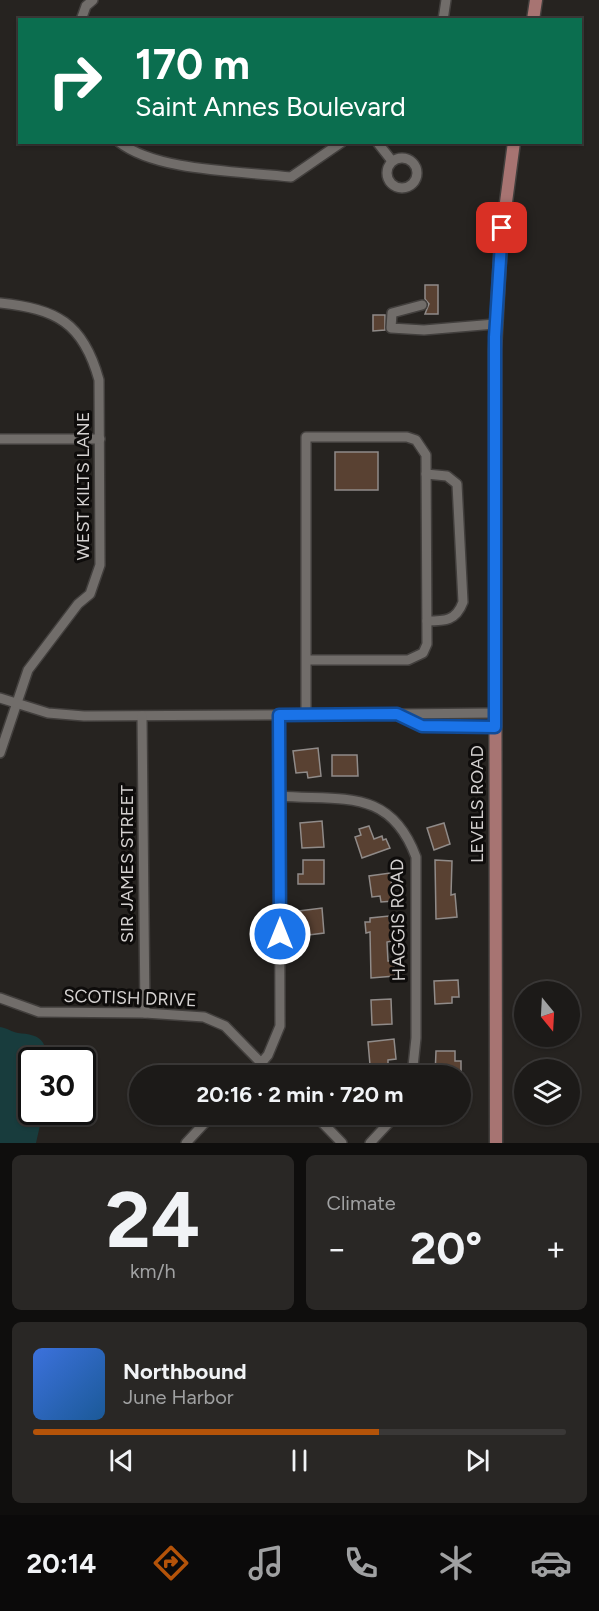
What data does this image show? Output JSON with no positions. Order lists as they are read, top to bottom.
{
  "streets": {
    "main road": ["LEVELS ROAD"],
    "street": [
      "WEST KILTS LANE",
      "SIR JAMES STREET",
      "HAGGIS ROAD",
      "SCOTISH DRIVE"
    ]
  },
  "crossings": [
    ["SIR JAMES STREET", "SCOTISH DRIVE"]
  ],
  "north": "bottom",
  "page": {
    "turn": ["170 m", "Saint Annes Boulevard"],
    "limit": "30",
    "trip": "20:16 · 2 min · 720 m",
    "tile": [
      ["24", "km/h"],
      "Climate"
    ],
    "heat": ["−", "20°", "+"],
    "song": ["Northbound", "June Harbor"],
    "tabs": "20:14"
  }
}
